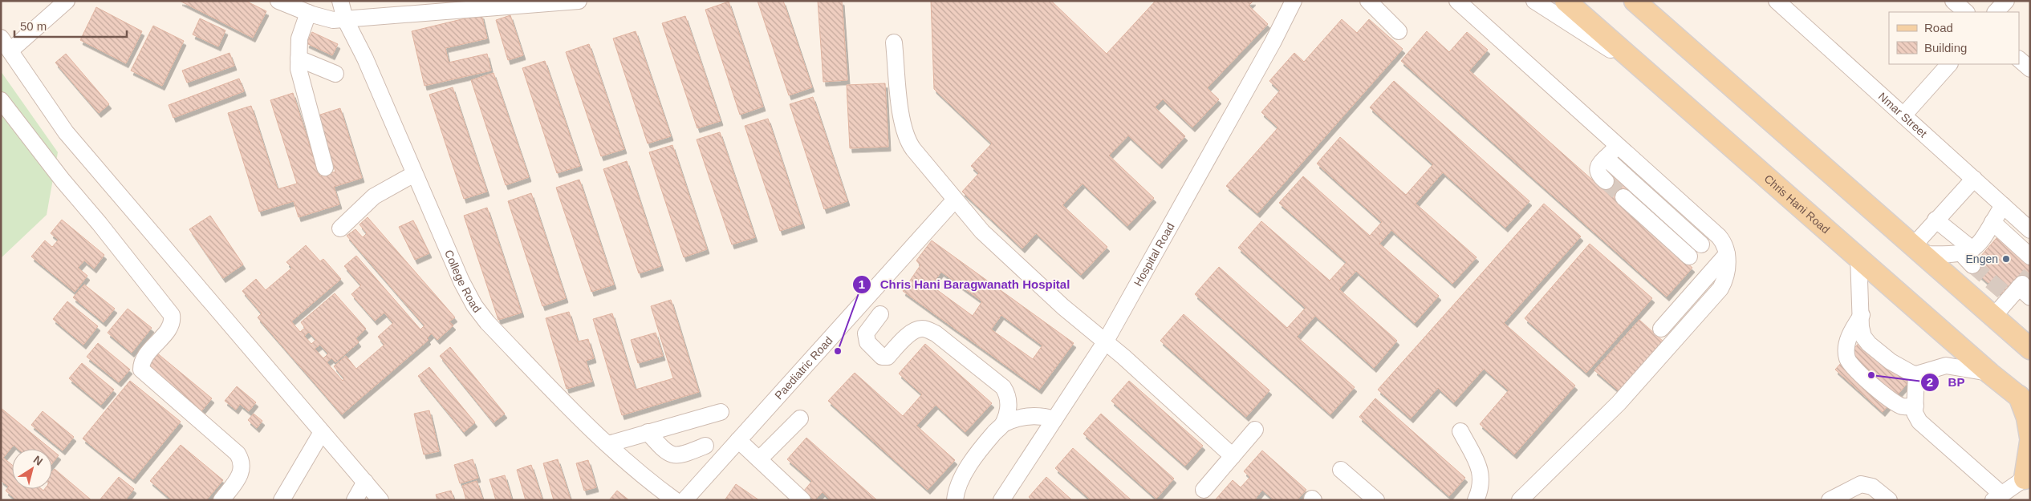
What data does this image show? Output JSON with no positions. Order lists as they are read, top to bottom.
{
  "streets": {
    "main road": ["Chris Hani Road"],
    "street": [
      "Nmar Street",
      "Hospital Road",
      "College Road",
      "Paediatric Road"
    ]
  },
  "places": ["Engen", "Chris Hani Baragwanath Hospital", "BP"],
  "legend": ["Road", "Building"],
  "scale_bar": "50 m",
  "north": "top right"
}
